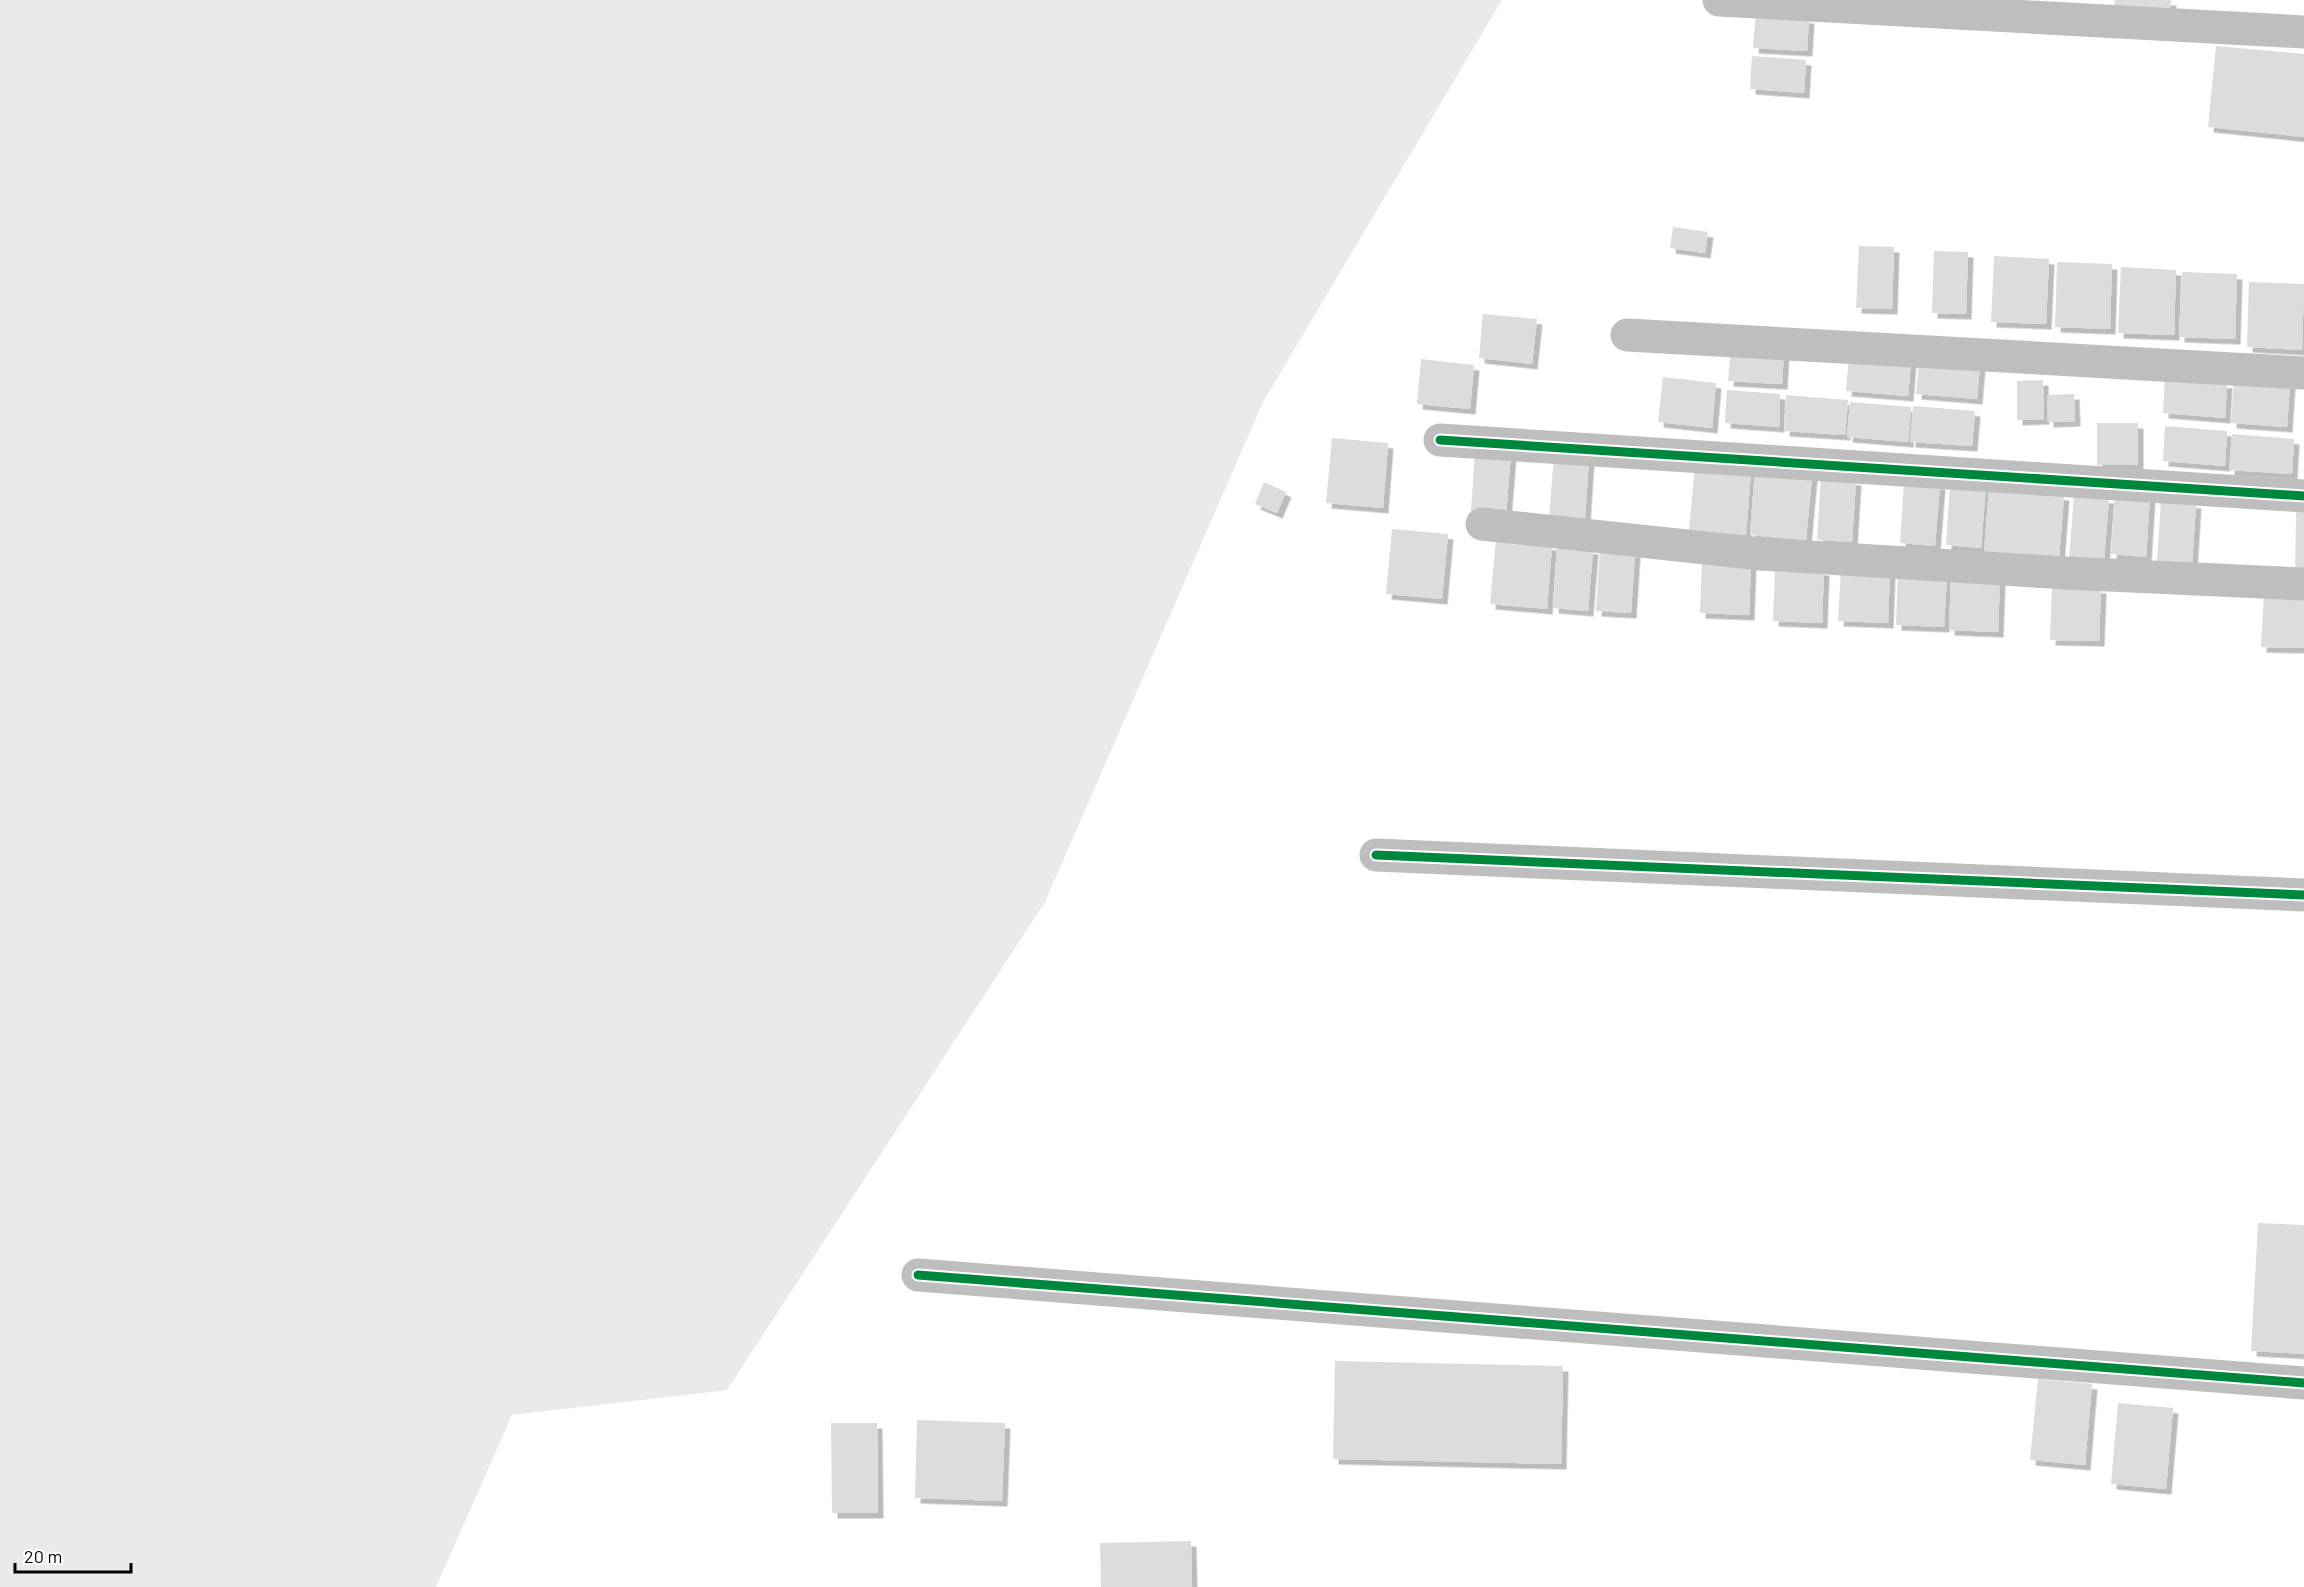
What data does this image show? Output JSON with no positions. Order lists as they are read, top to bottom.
{
  "scale_bar": "20 m"
}
